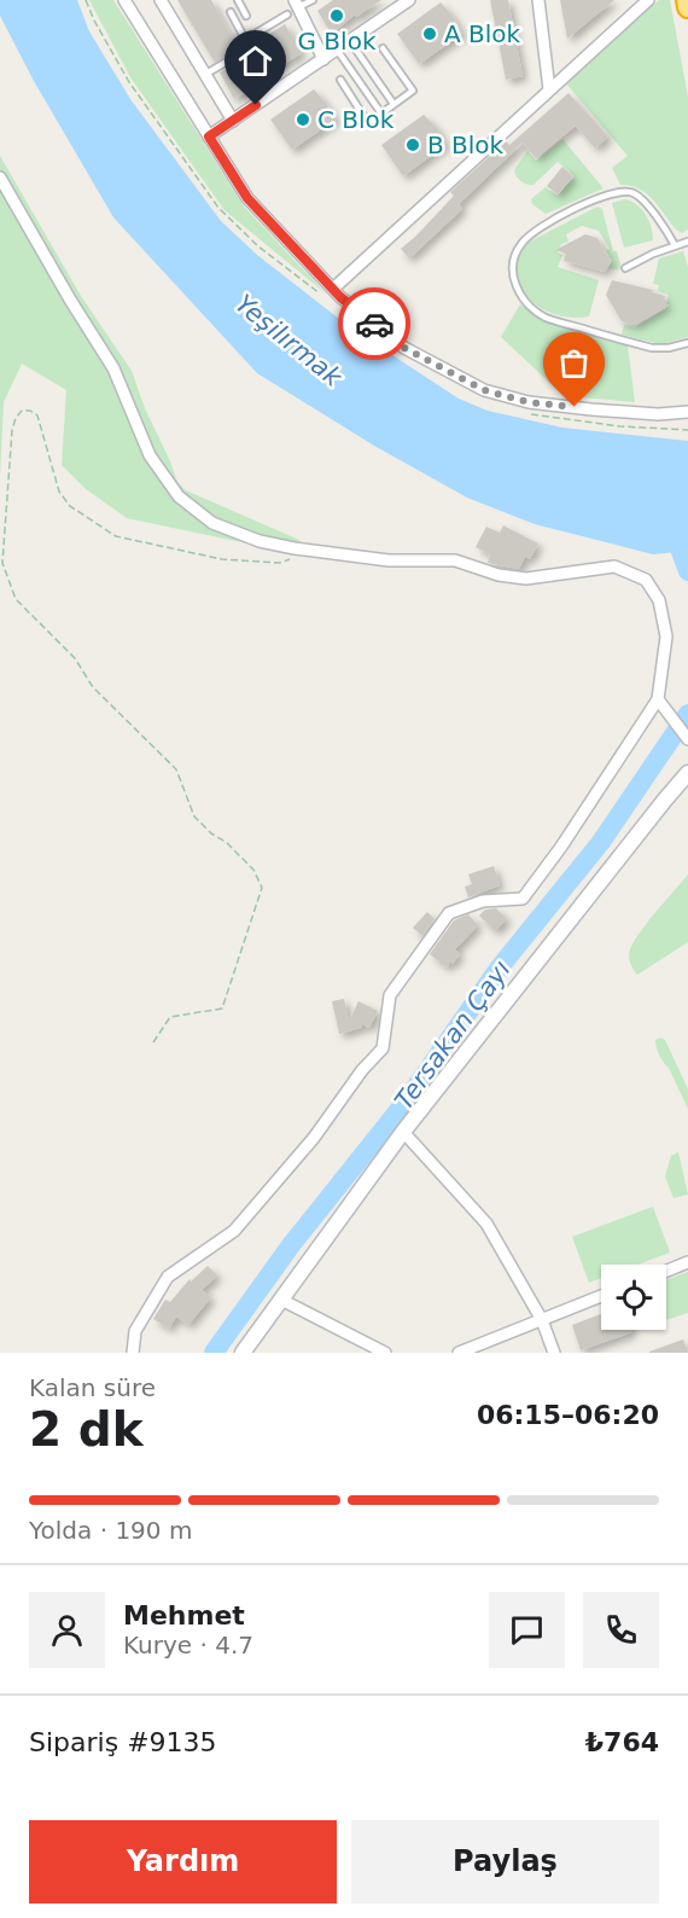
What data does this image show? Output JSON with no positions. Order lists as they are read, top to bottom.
{
  "water": ["Yeşilırmak", "Tersakan Çayı"],
  "places": [
    "G Blok",
    "A Blok",
    "C Blok",
    "B Blok"
  ],
  "page": {
    "heading": ["2 dk", "Kalan süre", "06:15–06:20"],
    "panel": [
      "Mehmet",
      "Kurye · 4.7",
      "Sipariş #9135",
      "₺764"
    ],
    "bar": "Yolda · 190 m",
    "buttons": ["Yardım", "Paylaş"]
  }
}
